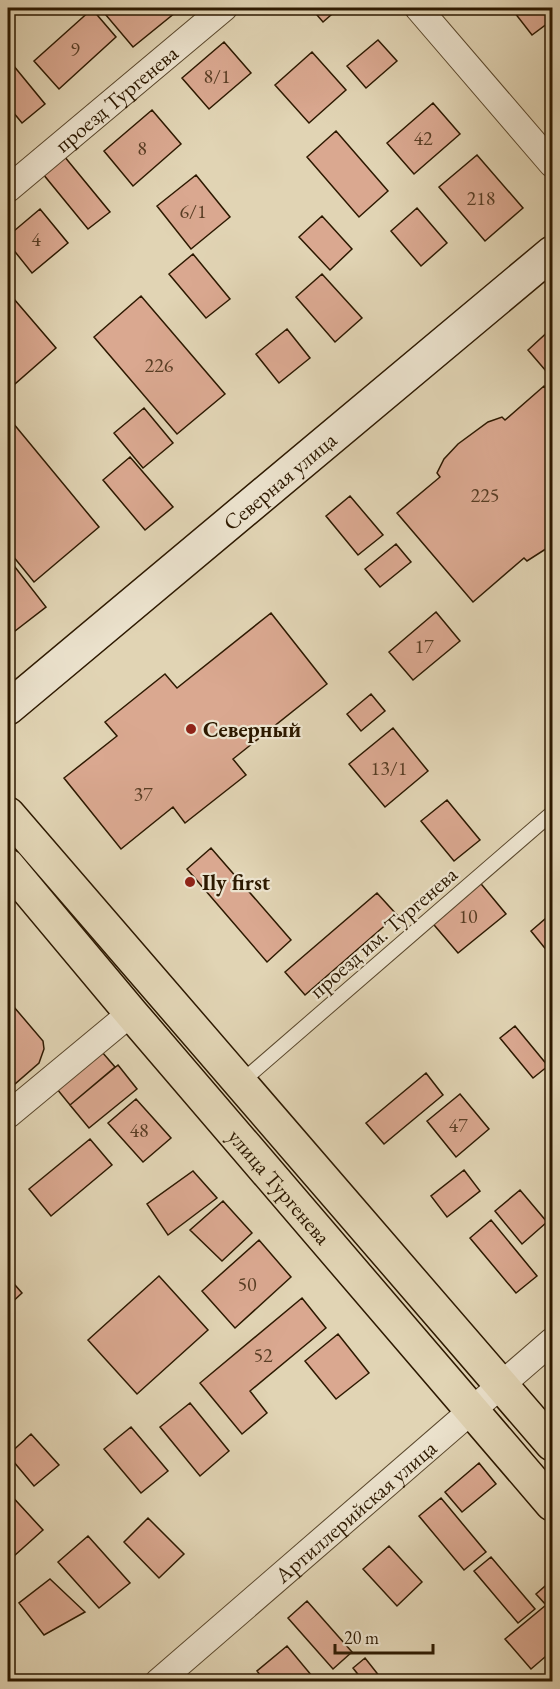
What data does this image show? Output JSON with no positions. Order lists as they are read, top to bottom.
{
  "streets": {
    "highway": ["улица Тургенева"],
    "main road": ["Северная улица"],
    "street": ["проезд Тургенева", "Артиллерийская улица"],
    "lane": ["проезд им. Тургенева"]
  },
  "crossings": [
    ["проезд им. Тургенева", "улица Тургенева"],
    ["улица Тургенева", "Артиллерийская улица"]
  ],
  "places": ["Северный", "Ily first"],
  "house_numbers": [
    "9",
    "8/1",
    "42",
    "8",
    "218",
    "6/1",
    "4",
    "226",
    "225",
    "17",
    "13/1",
    "37",
    "10",
    "47",
    "48",
    "50",
    "52"
  ],
  "scale_bar": "20 m"
}
